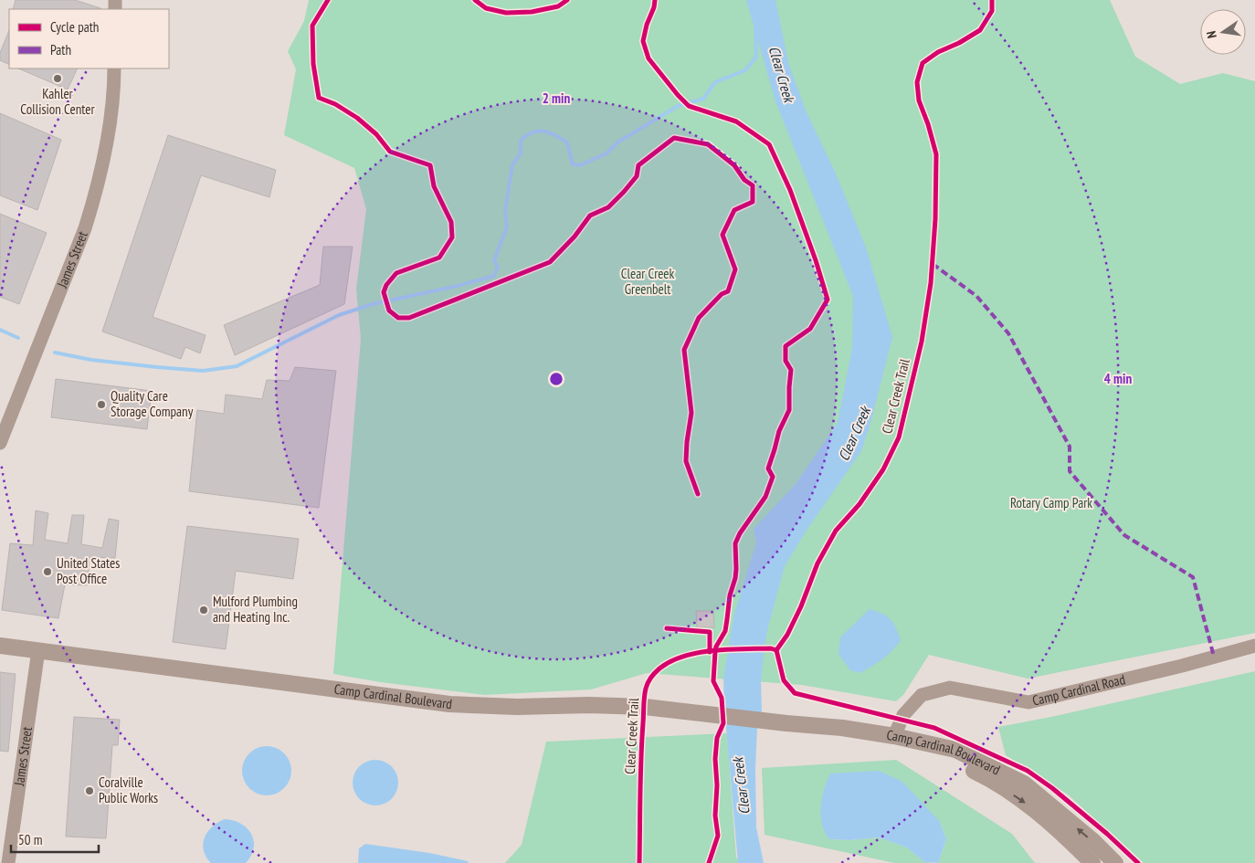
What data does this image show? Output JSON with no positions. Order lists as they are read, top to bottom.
{
  "streets": {
    "street": ["James Street", "Camp Cardinal Road", "Camp Cardinal Boulevard"],
    "cycle path": ["Clear Creek Trail"]
  },
  "crossings": [
    ["James Street", "Camp Cardinal Boulevard"],
    ["Camp Cardinal Road", "Camp Cardinal Boulevard"]
  ],
  "water": ["Clear Creek"],
  "parks": ["Clear Creek Greenbelt", "Rotary Camp Park"],
  "places": [
    "Kahler Collision Center",
    "Quality Care Storage Company",
    "United States Post Office",
    "Mulford Plumbing and Heating Inc.",
    "Coralville Public Works"
  ],
  "legend": ["Cycle path", "Path"],
  "scale_bar": "50 m",
  "north": "left",
  "rings": ["2 min", "4 min"]
}
